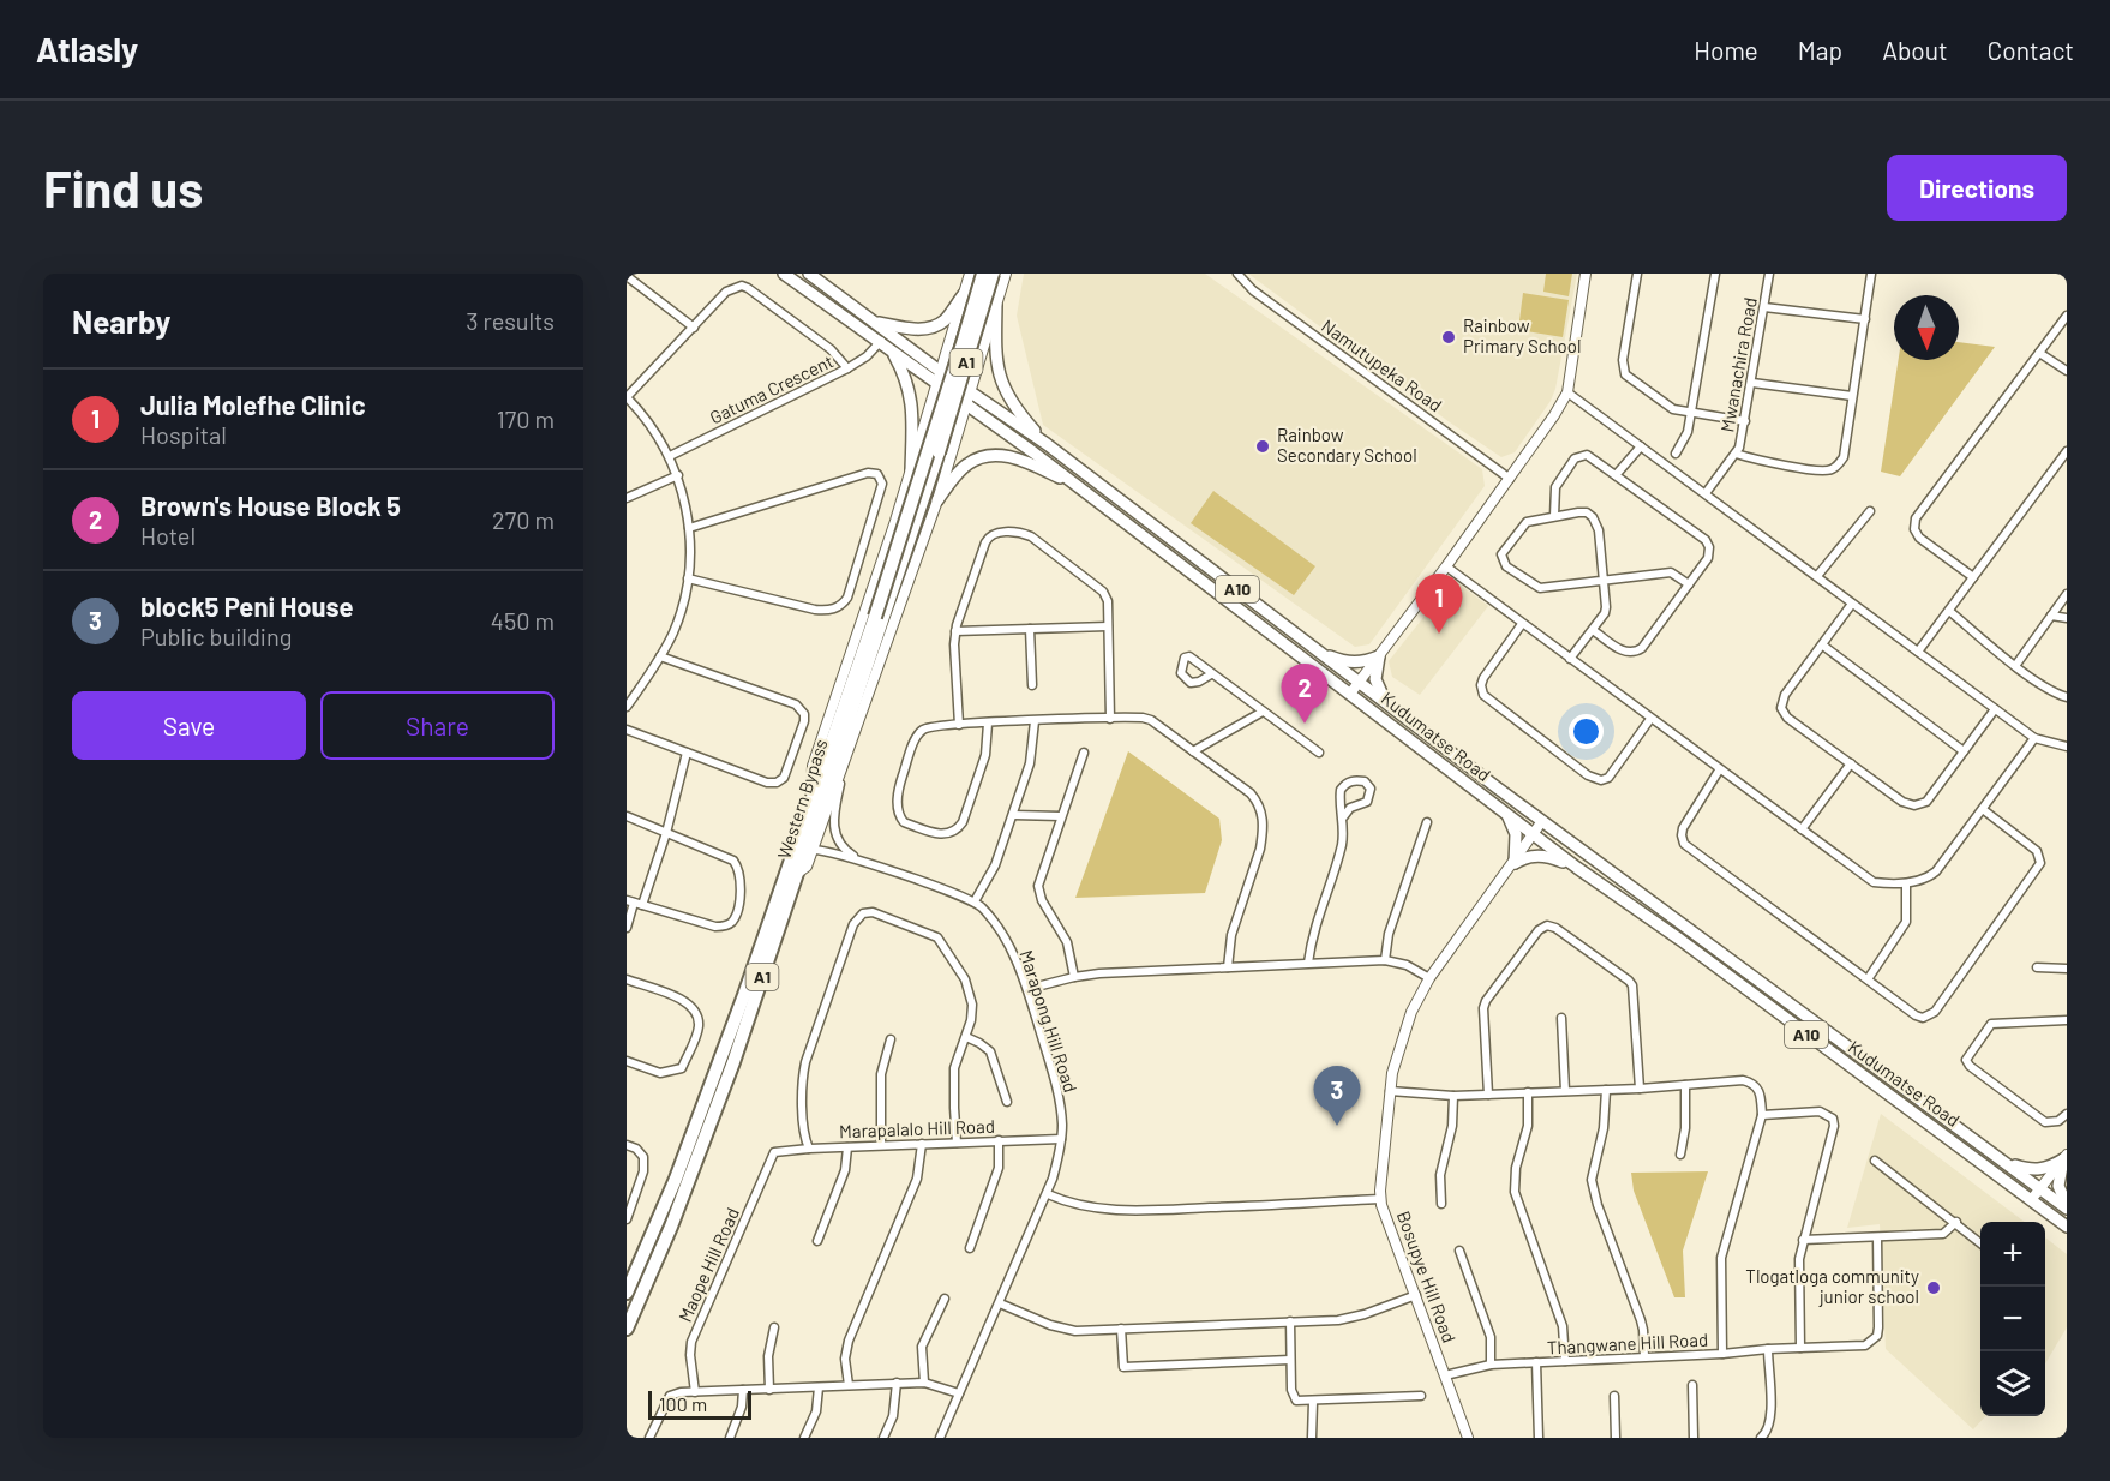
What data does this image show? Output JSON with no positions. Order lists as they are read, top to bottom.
{
  "streets": {
    "highway": ["A1", "Western Bypass"],
    "main road": ["A10", "Kudumatse Road"],
    "street": [
      "Mwanachira Road",
      "Namutupeka Road",
      "Gatuma Crescent",
      "Marapong Hill Road",
      "Marapalalo Hill Road",
      "Maope Hill Road",
      "Bosupye Hill Road",
      "Thangwane Hill Road"
    ]
  },
  "crossings": [
    ["Gatuma Crescent", "Kudumatse Road"],
    ["Kudumatse Road", "Bosupye Hill Road"],
    ["Marapong Hill Road", "Marapalalo Hill Road"],
    ["Marapalalo Hill Road", "Maope Hill Road"],
    ["Bosupye Hill Road", "Thangwane Hill Road"]
  ],
  "places": ["Rainbow Primary School", "Rainbow Secondary School", "Tlogatloga community junior school"],
  "scale_bar": "100 m",
  "north": "bottom",
  "page": {
    "header": "Atlasly",
    "nav": [
      "Home",
      "Map",
      "About",
      "Contact"
    ],
    "buttons": [
      "Directions",
      ["Save", "Share"]
    ],
    "title": "Find us",
    "heading": ["Nearby", "3 results"],
    "list": [
      {
        "mark": "1",
        "name": "Julia Molefhe Clinic",
        "note": "Hospital",
        "value": "170 m"
      },
      {
        "mark": "2",
        "name": "Brown's House Block 5",
        "note": "Hotel",
        "value": "270 m"
      },
      {
        "mark": "3",
        "name": "block5 Peni House",
        "note": "Public building",
        "value": "450 m"
      }
    ],
    "pins": ["1", "2", "3"],
    "map_buttons": ["+", "−"],
    "scale": "100 m"
  }
}
